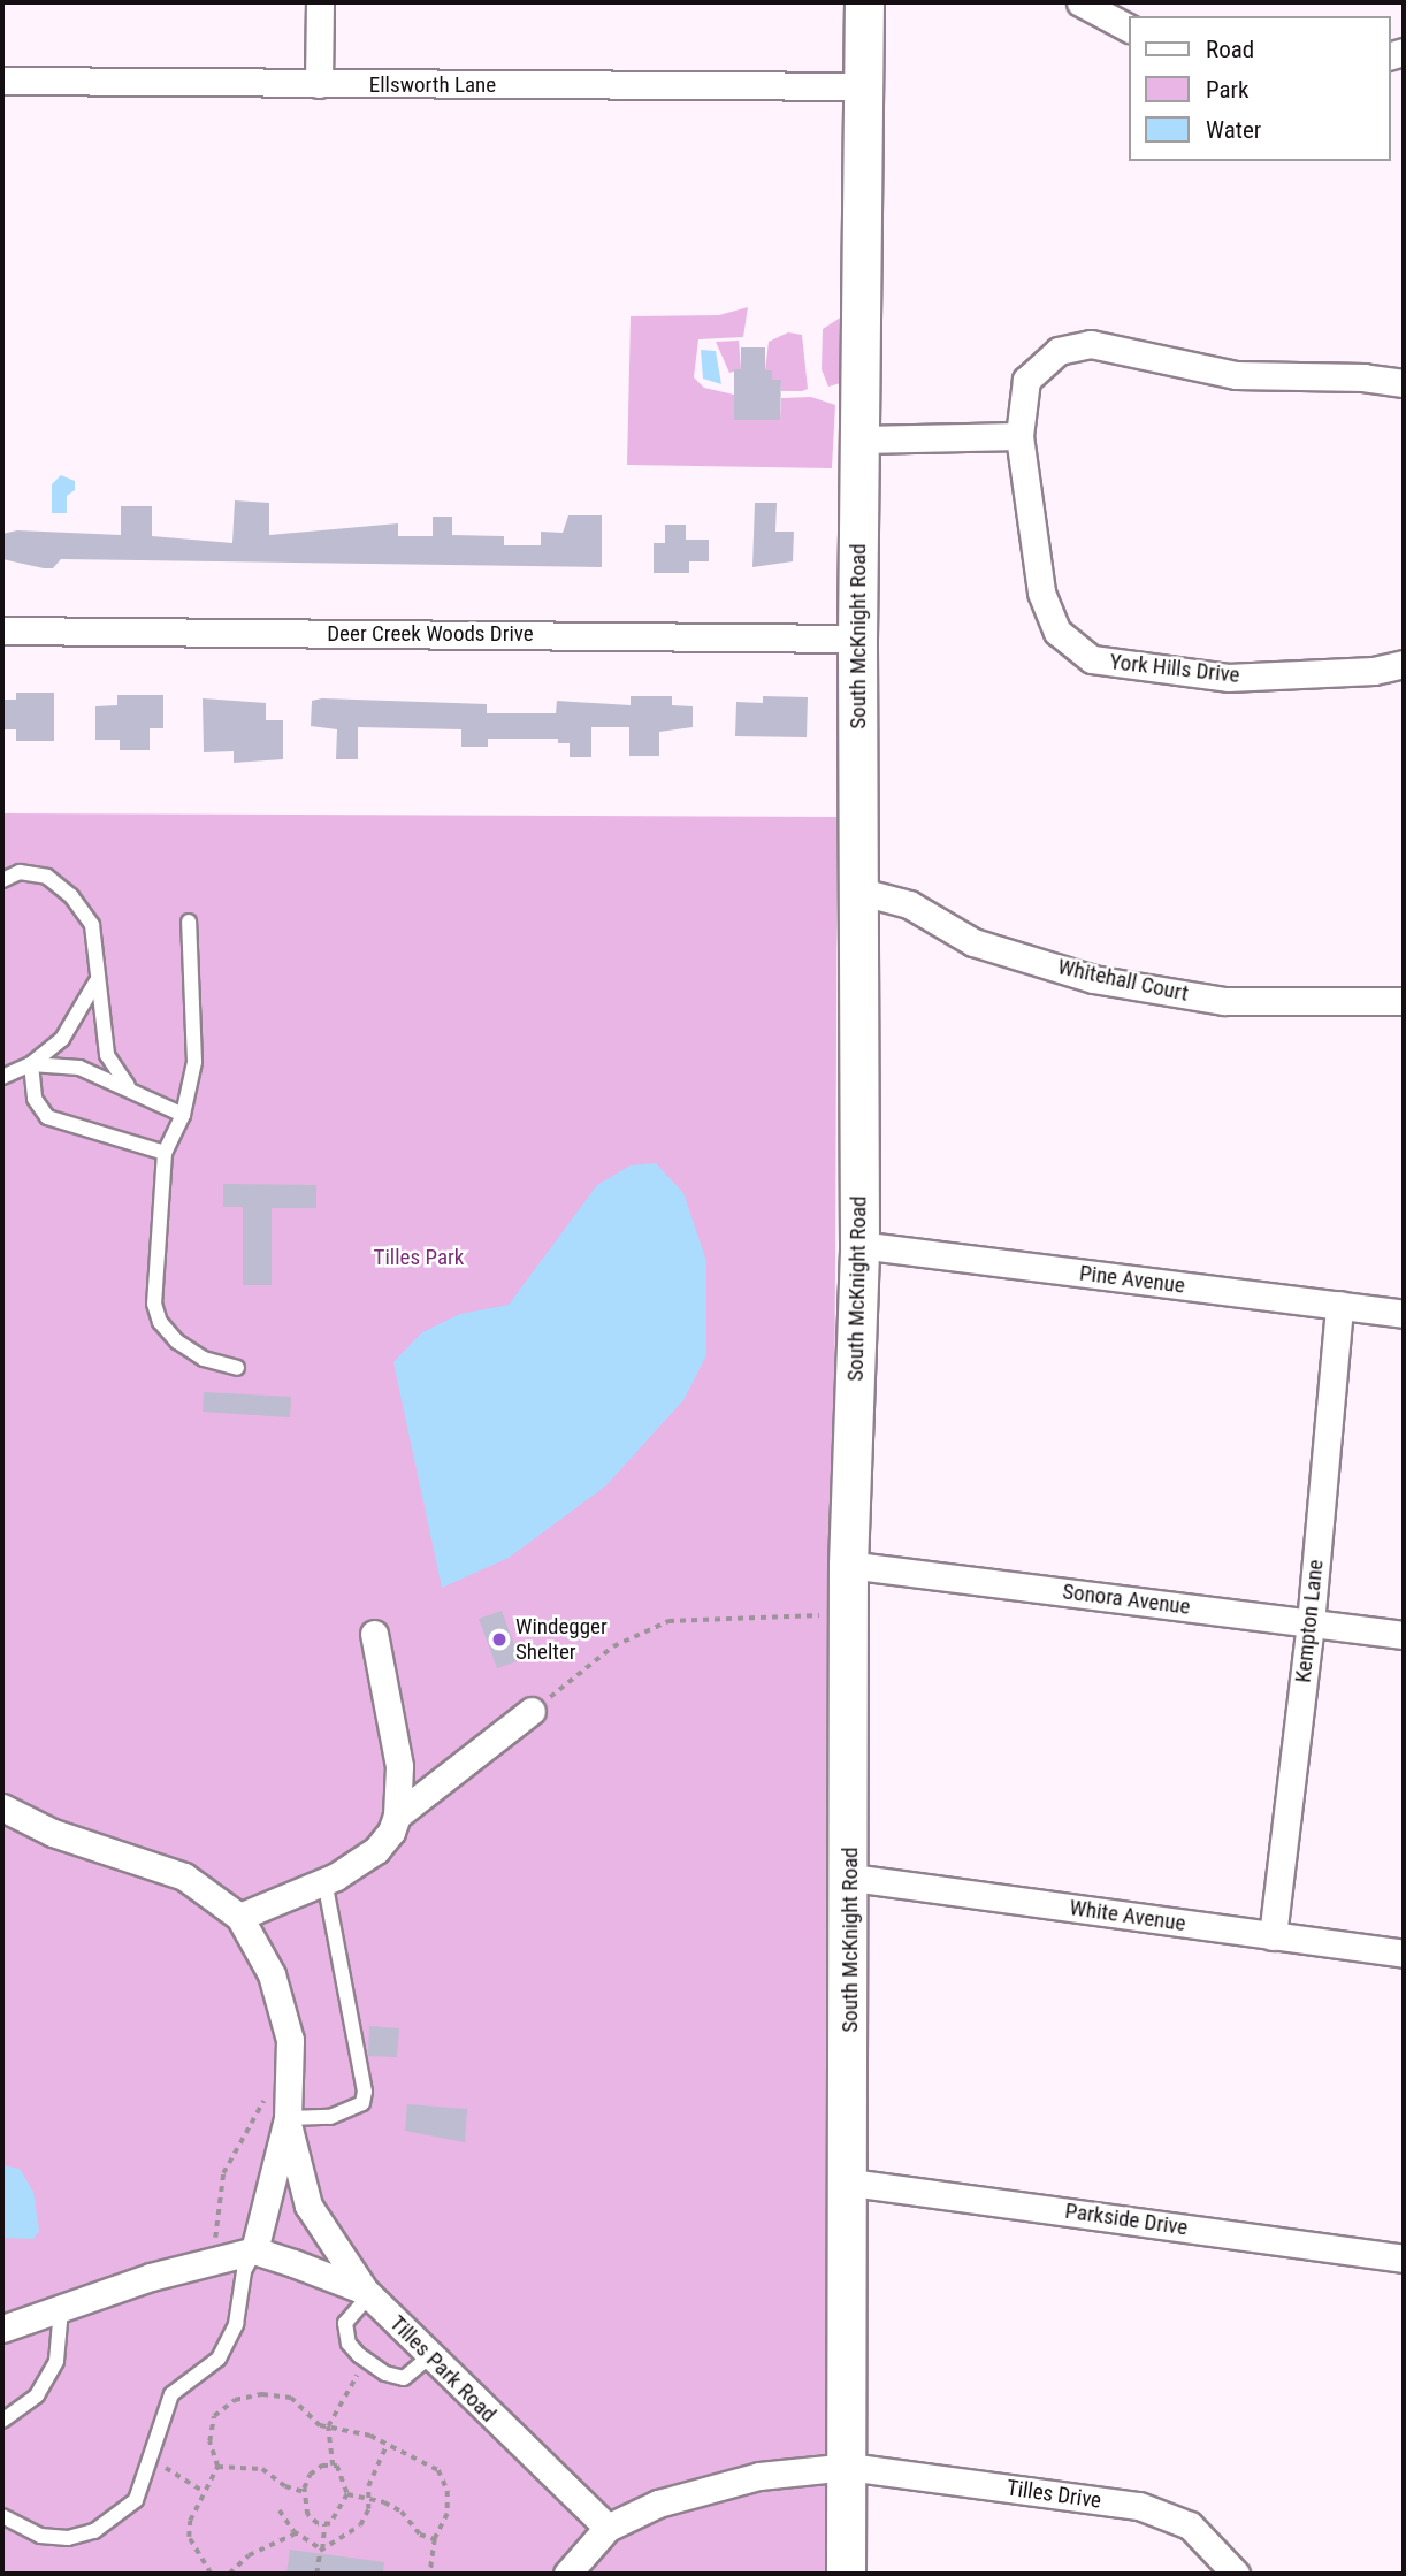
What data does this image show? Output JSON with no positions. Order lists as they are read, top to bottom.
{
  "streets": {
    "main road": ["South McKnight Road"],
    "street": [
      "Ellsworth Lane",
      "Deer Creek Woods Drive",
      "York Hills Drive",
      "Whitehall Court",
      "Pine Avenue",
      "Sonora Avenue",
      "Kempton Lane",
      "White Avenue",
      "Parkside Drive",
      "Tilles Park Road",
      "Tilles Drive"
    ]
  },
  "crossings": [
    ["Ellsworth Lane", "South McKnight Road"],
    ["Deer Creek Woods Drive", "South McKnight Road"],
    ["South McKnight Road", "Whitehall Court"],
    ["South McKnight Road", "Pine Avenue"],
    ["South McKnight Road", "Sonora Avenue"],
    ["South McKnight Road", "White Avenue"],
    ["South McKnight Road", "Parkside Drive"],
    ["South McKnight Road", "Tilles Drive"],
    ["Pine Avenue", "Kempton Lane"],
    ["Sonora Avenue", "Kempton Lane"],
    ["Kempton Lane", "White Avenue"]
  ],
  "parks": ["Tilles Park"],
  "places": ["Windegger Shelter"],
  "legend": ["Road", "Park", "Water"]
}
